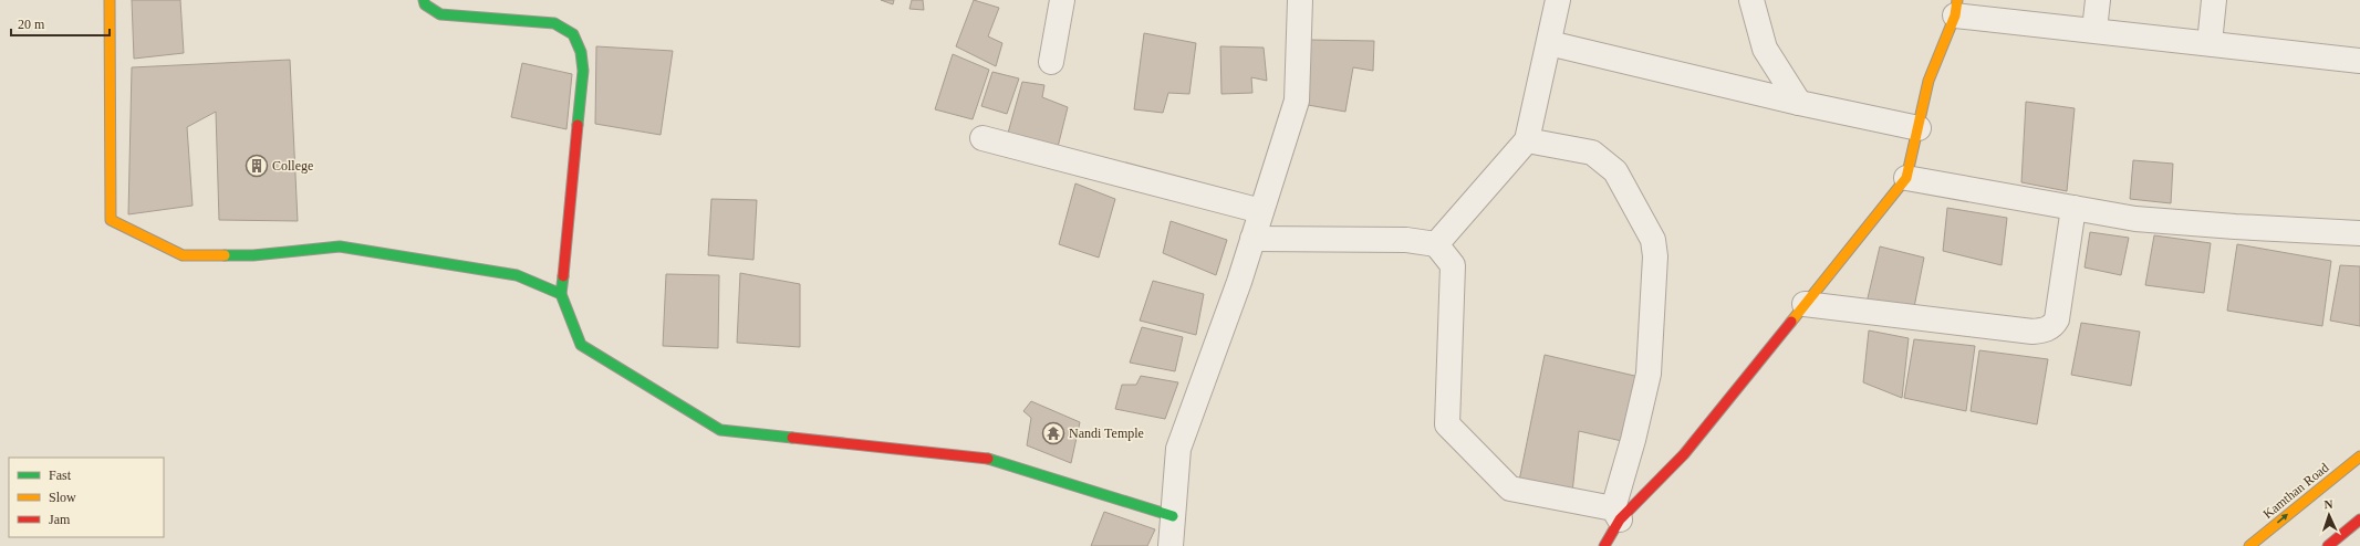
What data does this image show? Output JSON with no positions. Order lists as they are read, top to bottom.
{
  "streets": {
    "street": ["Kamthan Road"]
  },
  "one_way": ["Kamthan Road"],
  "places": {
    "building": ["College"],
    "temple": ["Nandi Temple"]
  },
  "legend": ["Fast", "Slow", "Jam"],
  "scale_bar": "20 m",
  "north": "top"
}
